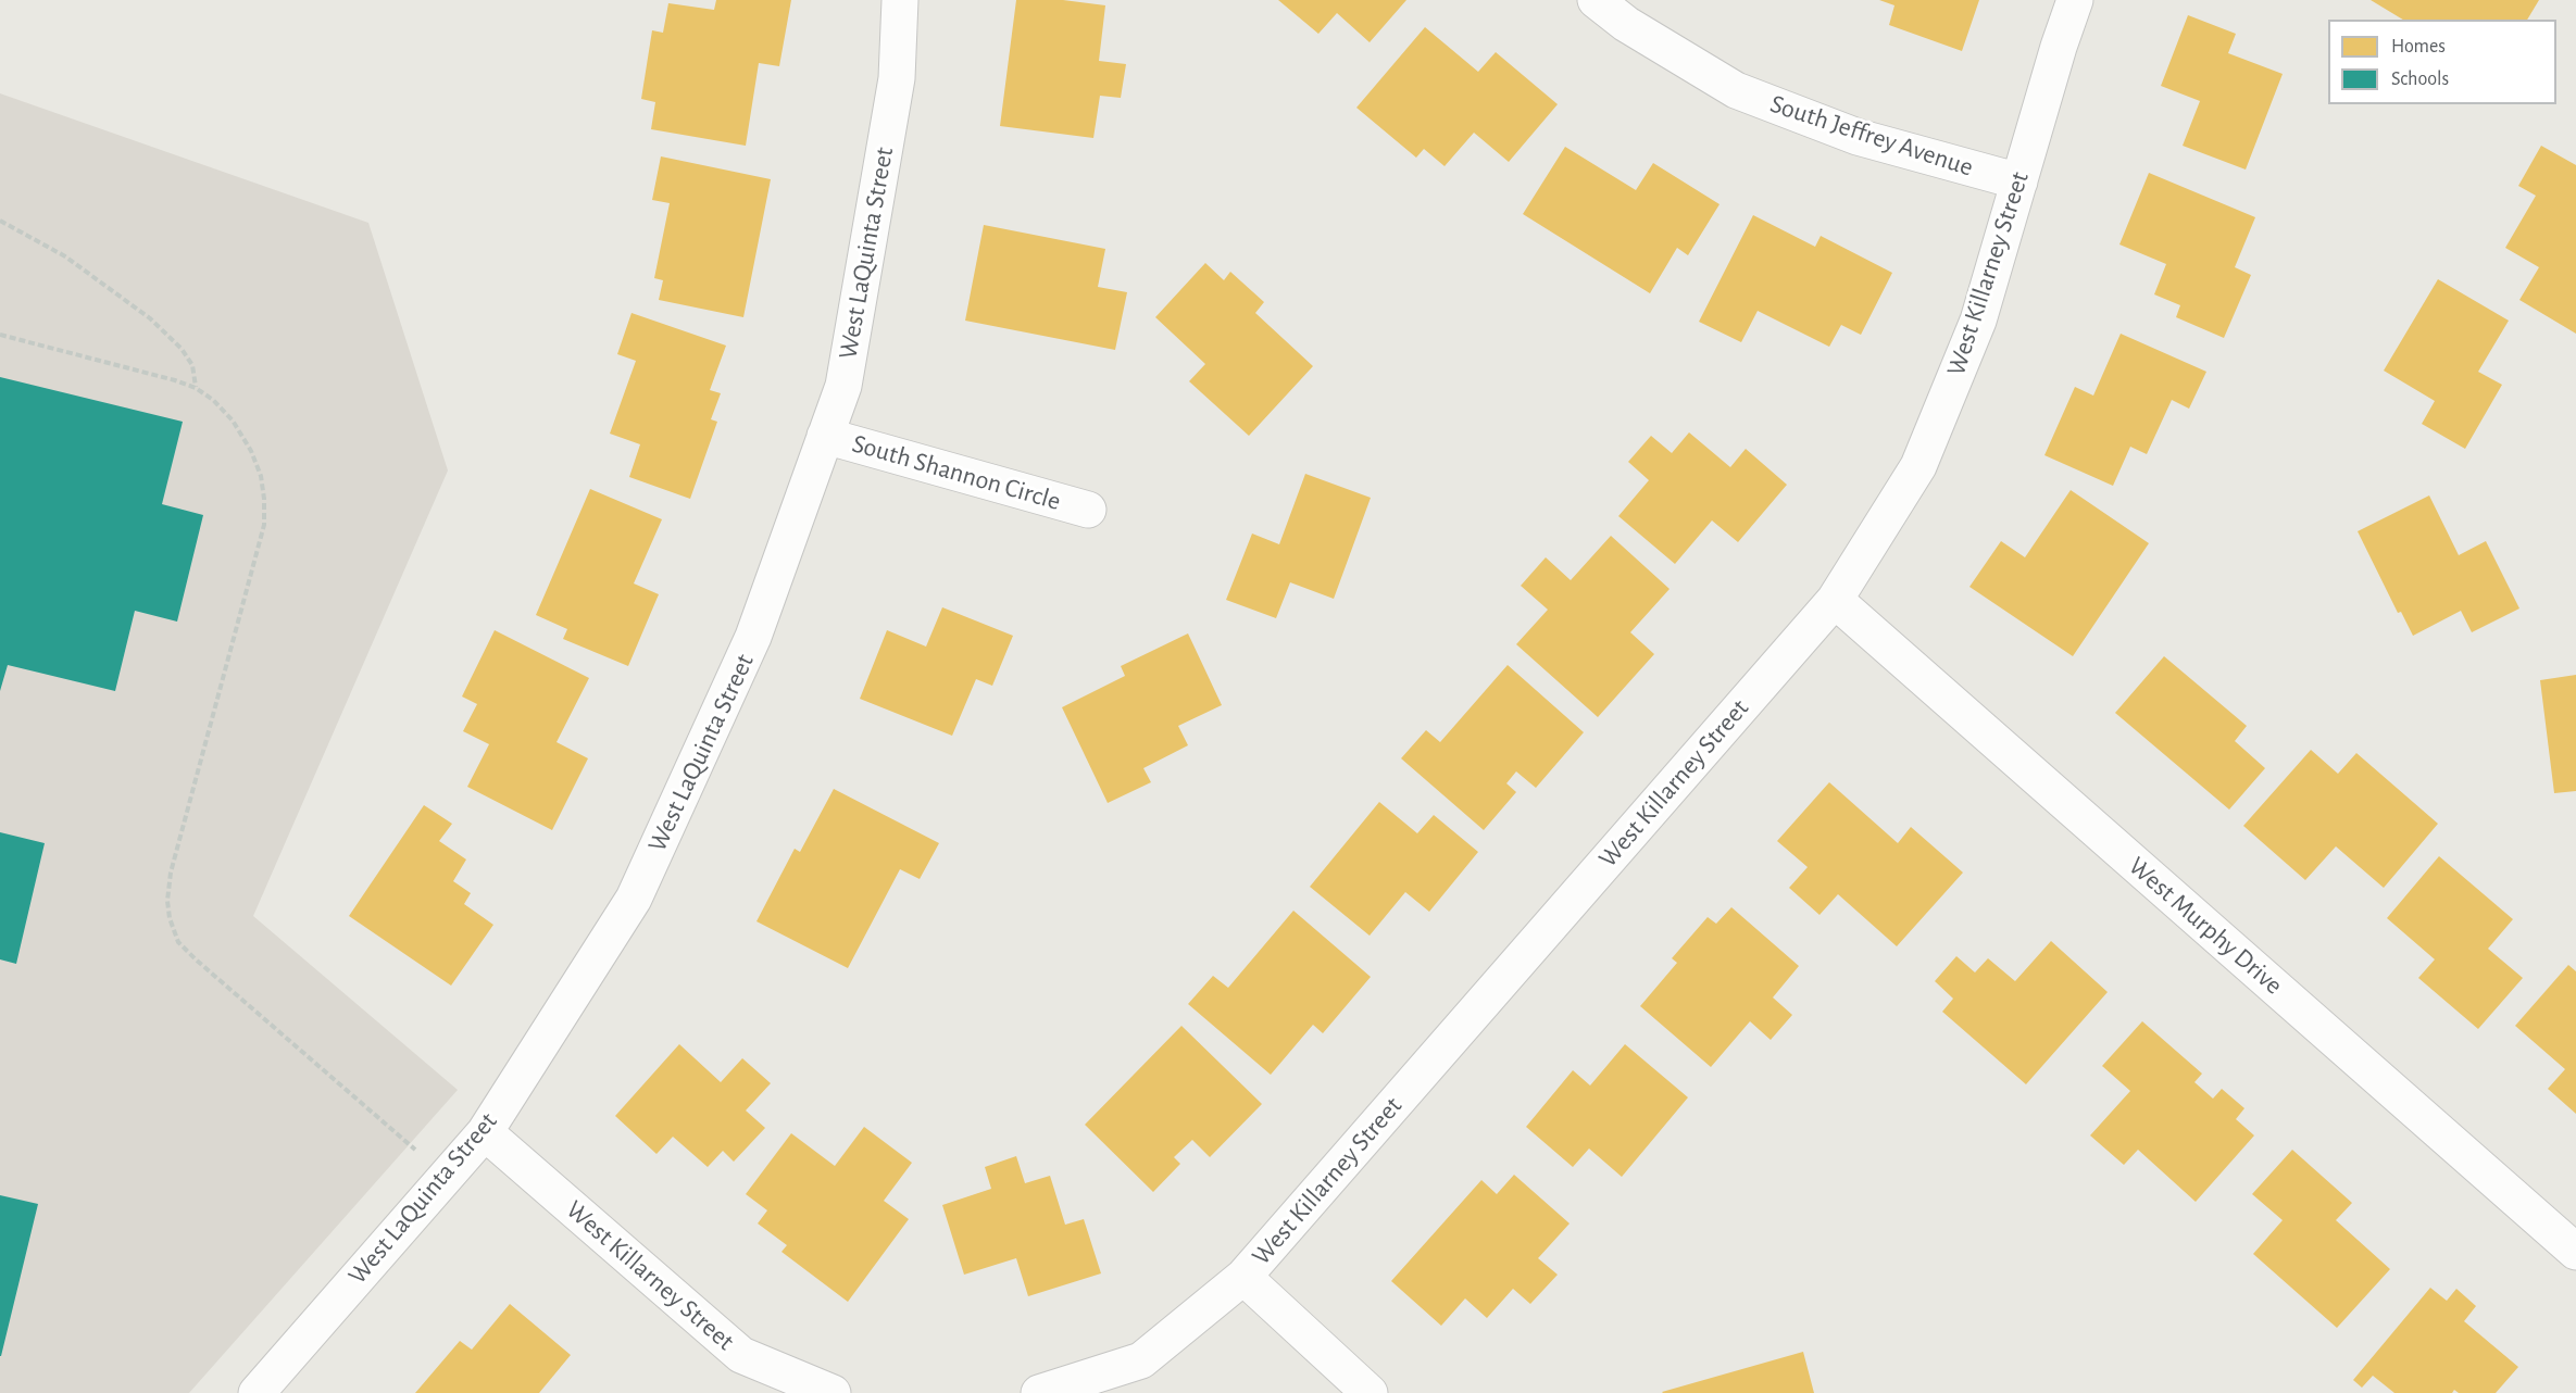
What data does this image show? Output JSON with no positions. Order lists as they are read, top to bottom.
{
  "streets": {
    "street": [
      "South Jeffrey Avenue",
      "West LaQuinta Street",
      "West Killarney Street",
      "South Shannon Circle",
      "West Murphy Drive"
    ]
  },
  "crossings": [
    ["South Jeffrey Avenue", "West Killarney Street"],
    ["West LaQuinta Street", "West Killarney Street"],
    ["West LaQuinta Street", "South Shannon Circle"],
    ["West Killarney Street", "West Murphy Drive"]
  ],
  "legend": ["Homes", "Schools"]
}
